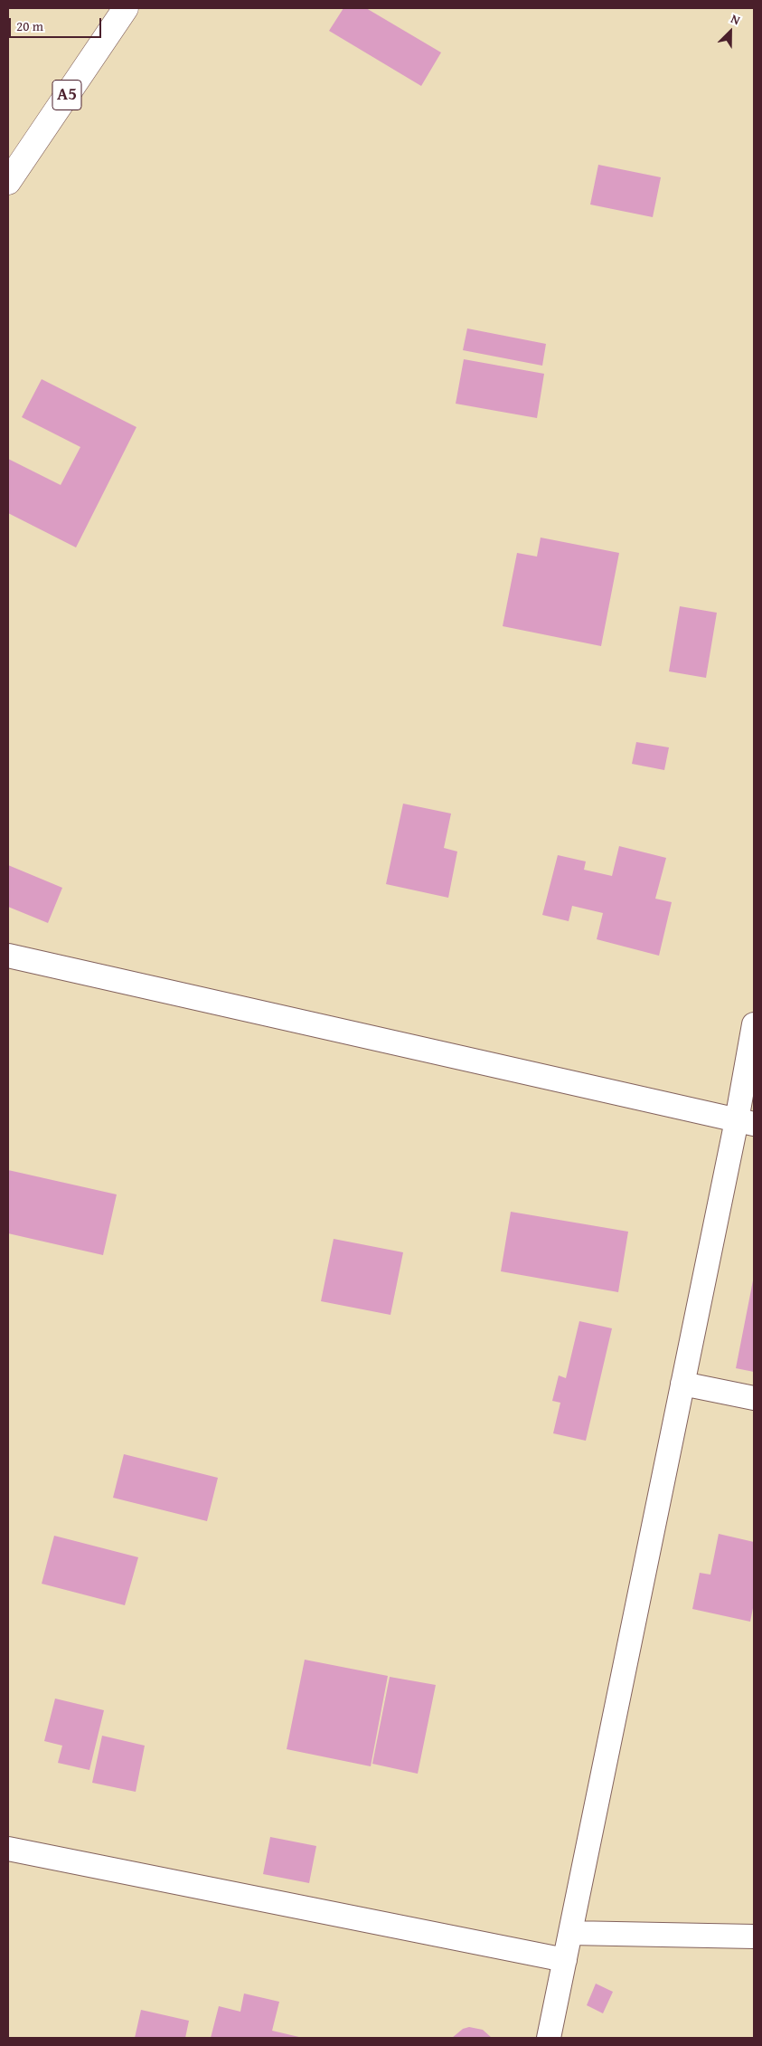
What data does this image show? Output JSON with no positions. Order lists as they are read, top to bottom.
{
  "streets": {
    "main road": ["A5"]
  },
  "scale_bar": "20 m",
  "north": "top right"
}
